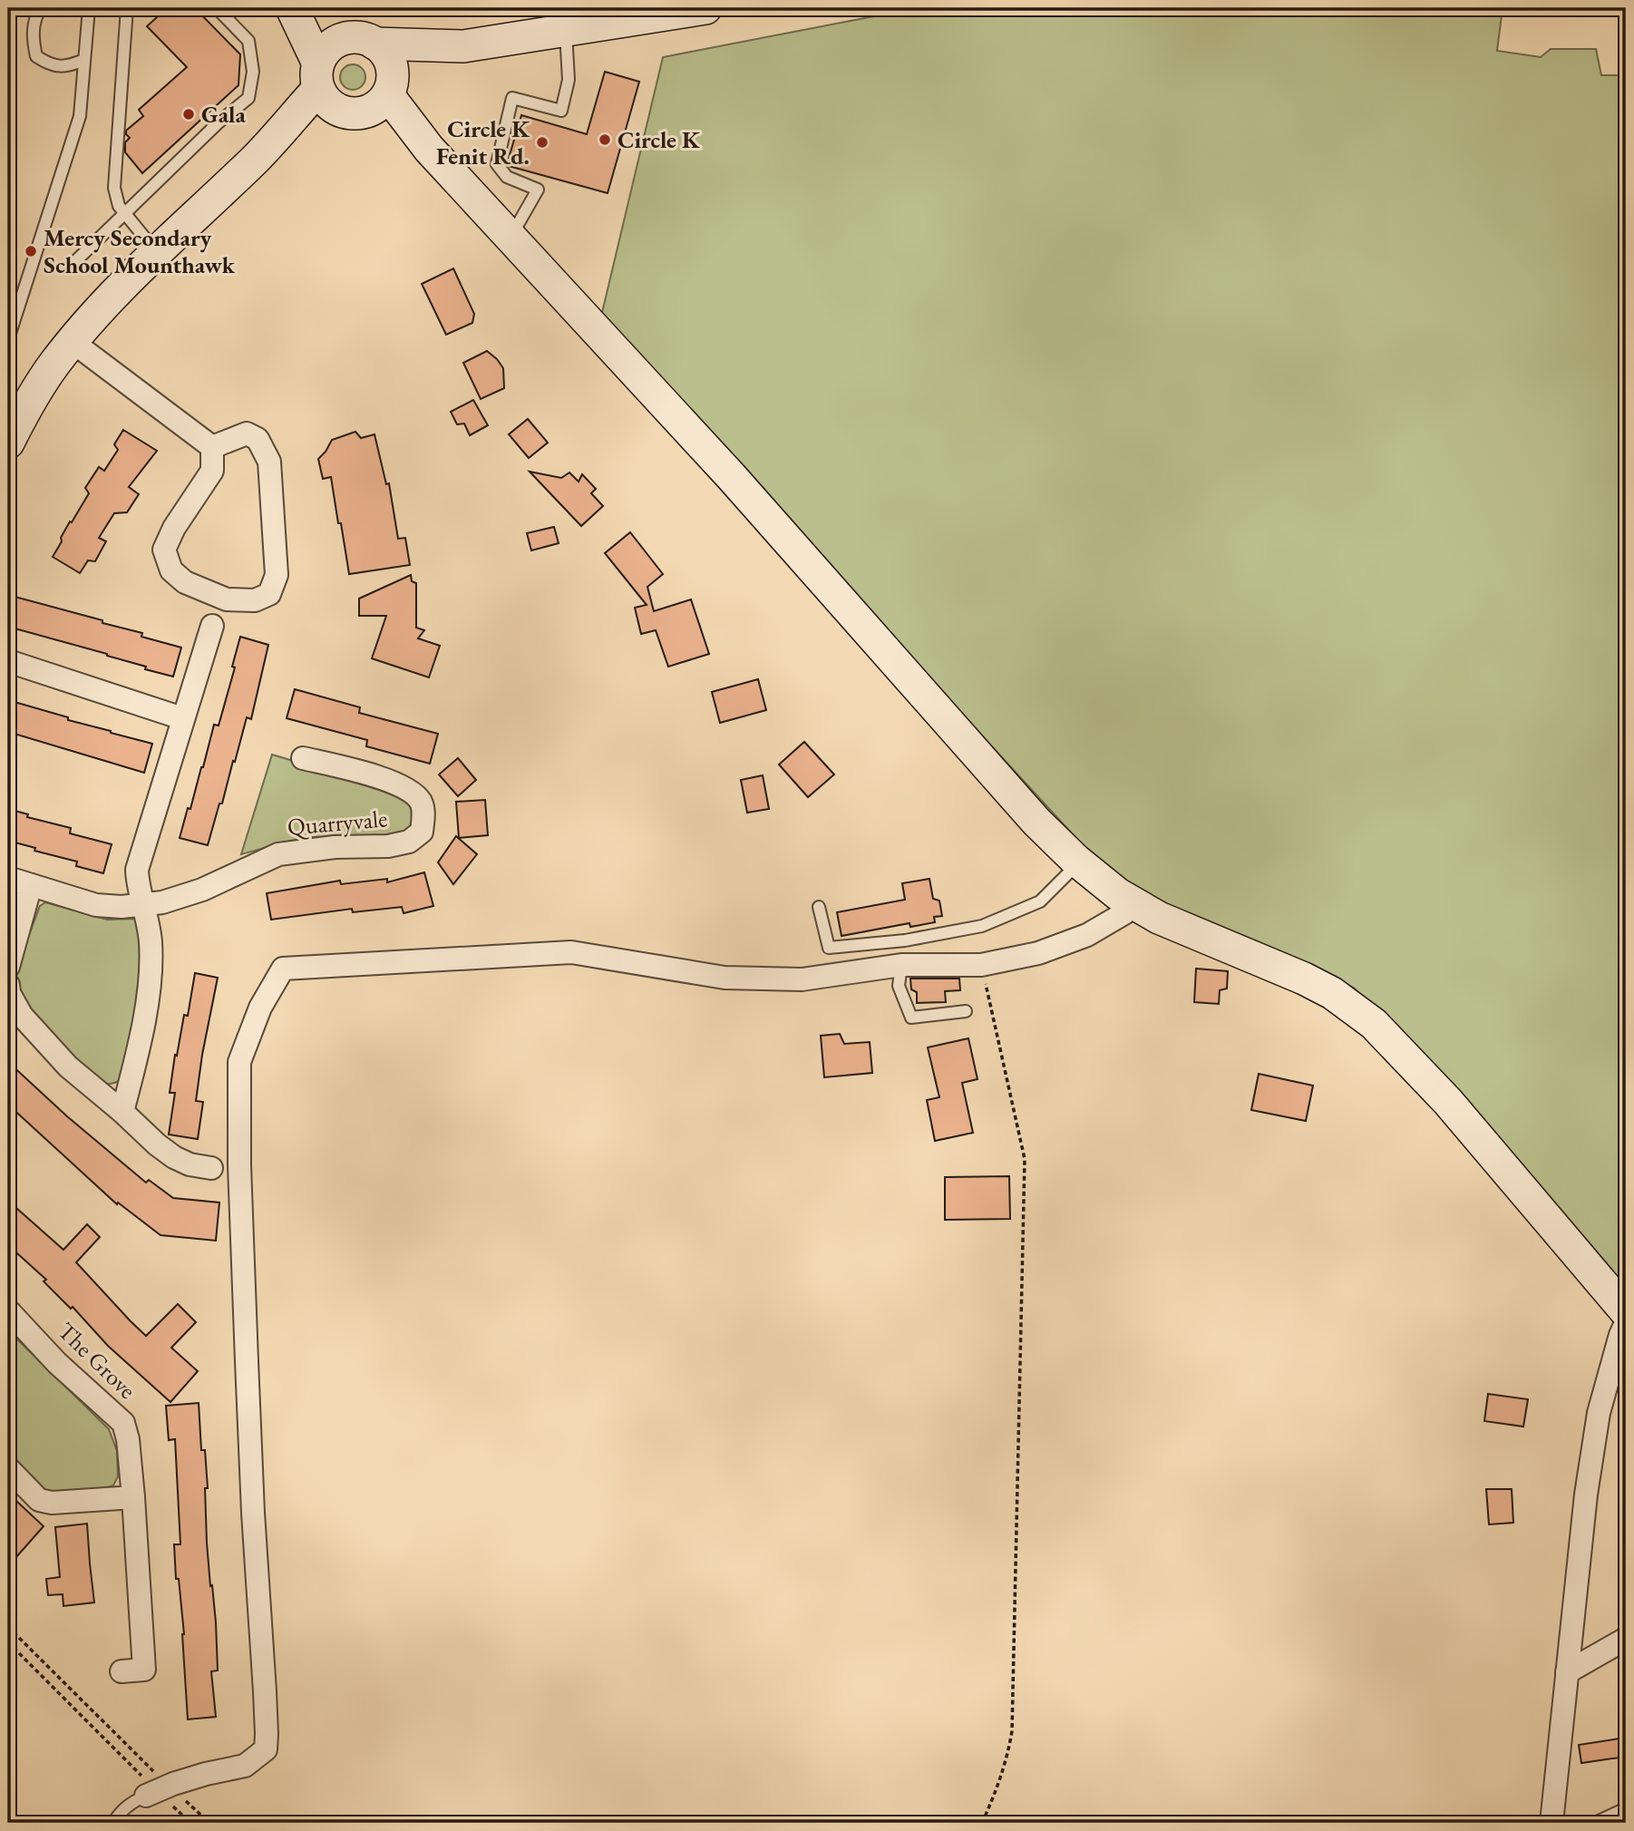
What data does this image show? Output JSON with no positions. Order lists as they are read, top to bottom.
{
  "streets": {
    "street": ["Quarryvale", "The Grove"]
  },
  "places": [
    "Gala",
    "Circle K",
    "Circle K Fenit Rd.",
    "Mercy Secondary School Mounthawk"
  ]
}
